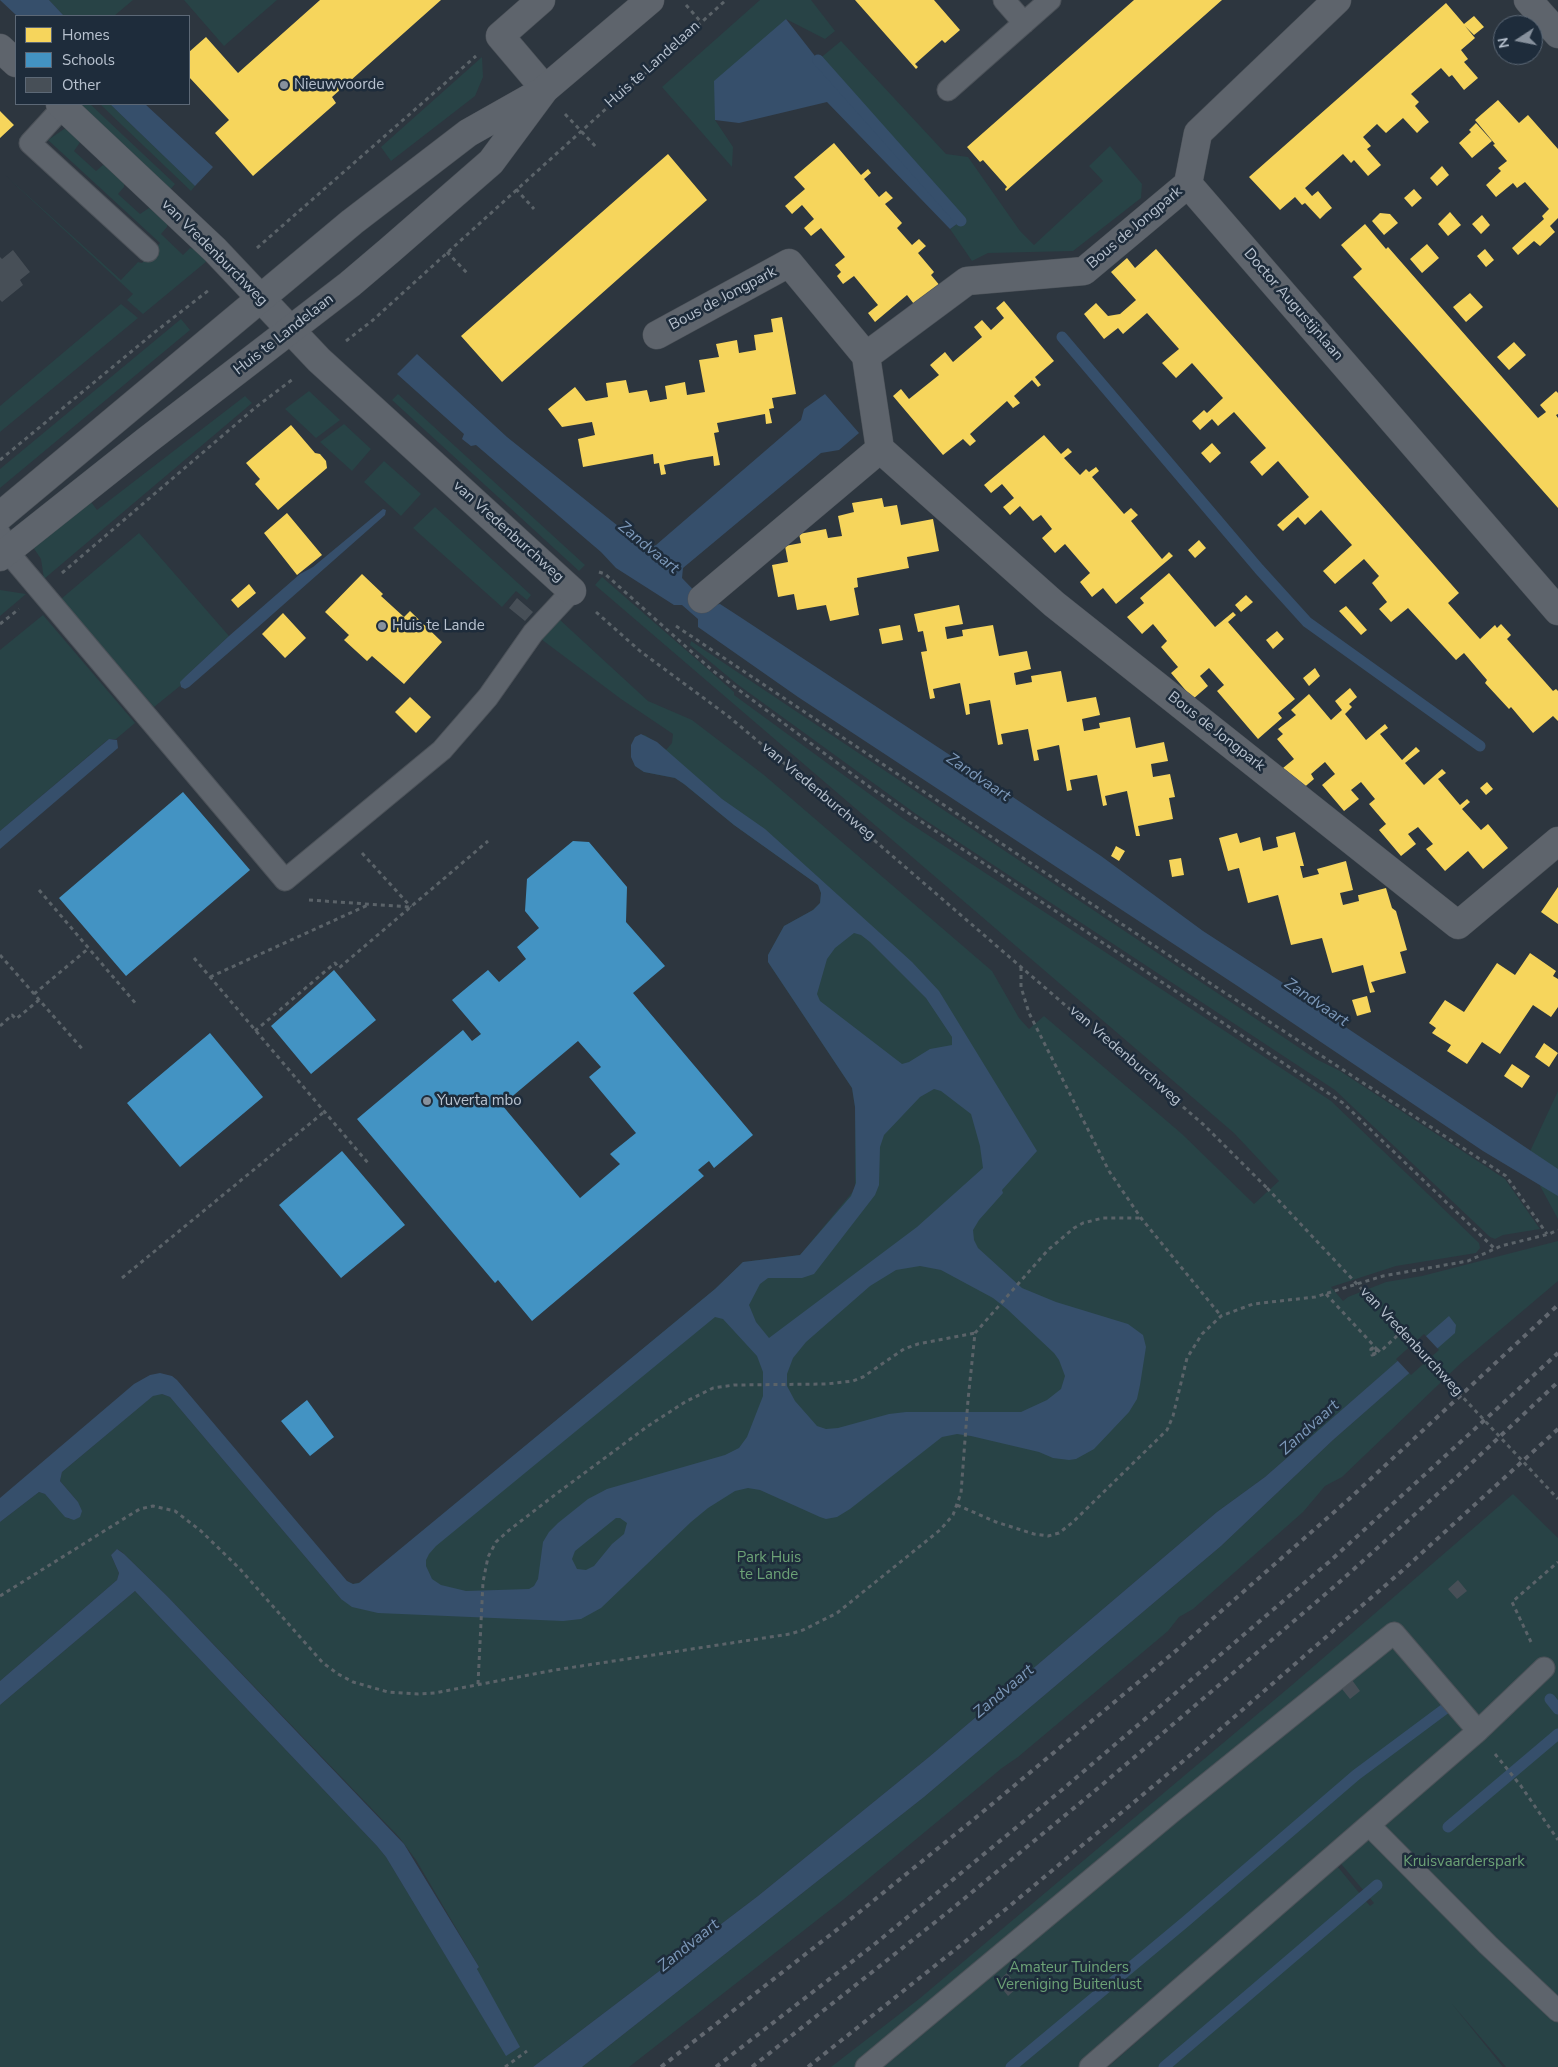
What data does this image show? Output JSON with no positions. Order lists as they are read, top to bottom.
{
  "streets": {
    "street": [
      "Huis te Landelaan",
      "Bous de Jongpark",
      "van Vredenburchweg",
      "Doctor Augustijnlaan"
    ]
  },
  "crossings": [
    ["Huis te Landelaan", "van Vredenburchweg"],
    ["Bous de Jongpark", "Doctor Augustijnlaan"]
  ],
  "water": ["Zandvaart"],
  "parks": ["Park Huis te Lande", "Kruisvaarderspark", "Amateur Tuinders Vereniging Buitenlust"],
  "places": ["Nieuwvoorde", "Huis te Lande", "Yuverta mbo"],
  "legend": ["Homes", "Schools", "Other"],
  "north": "left"
}
